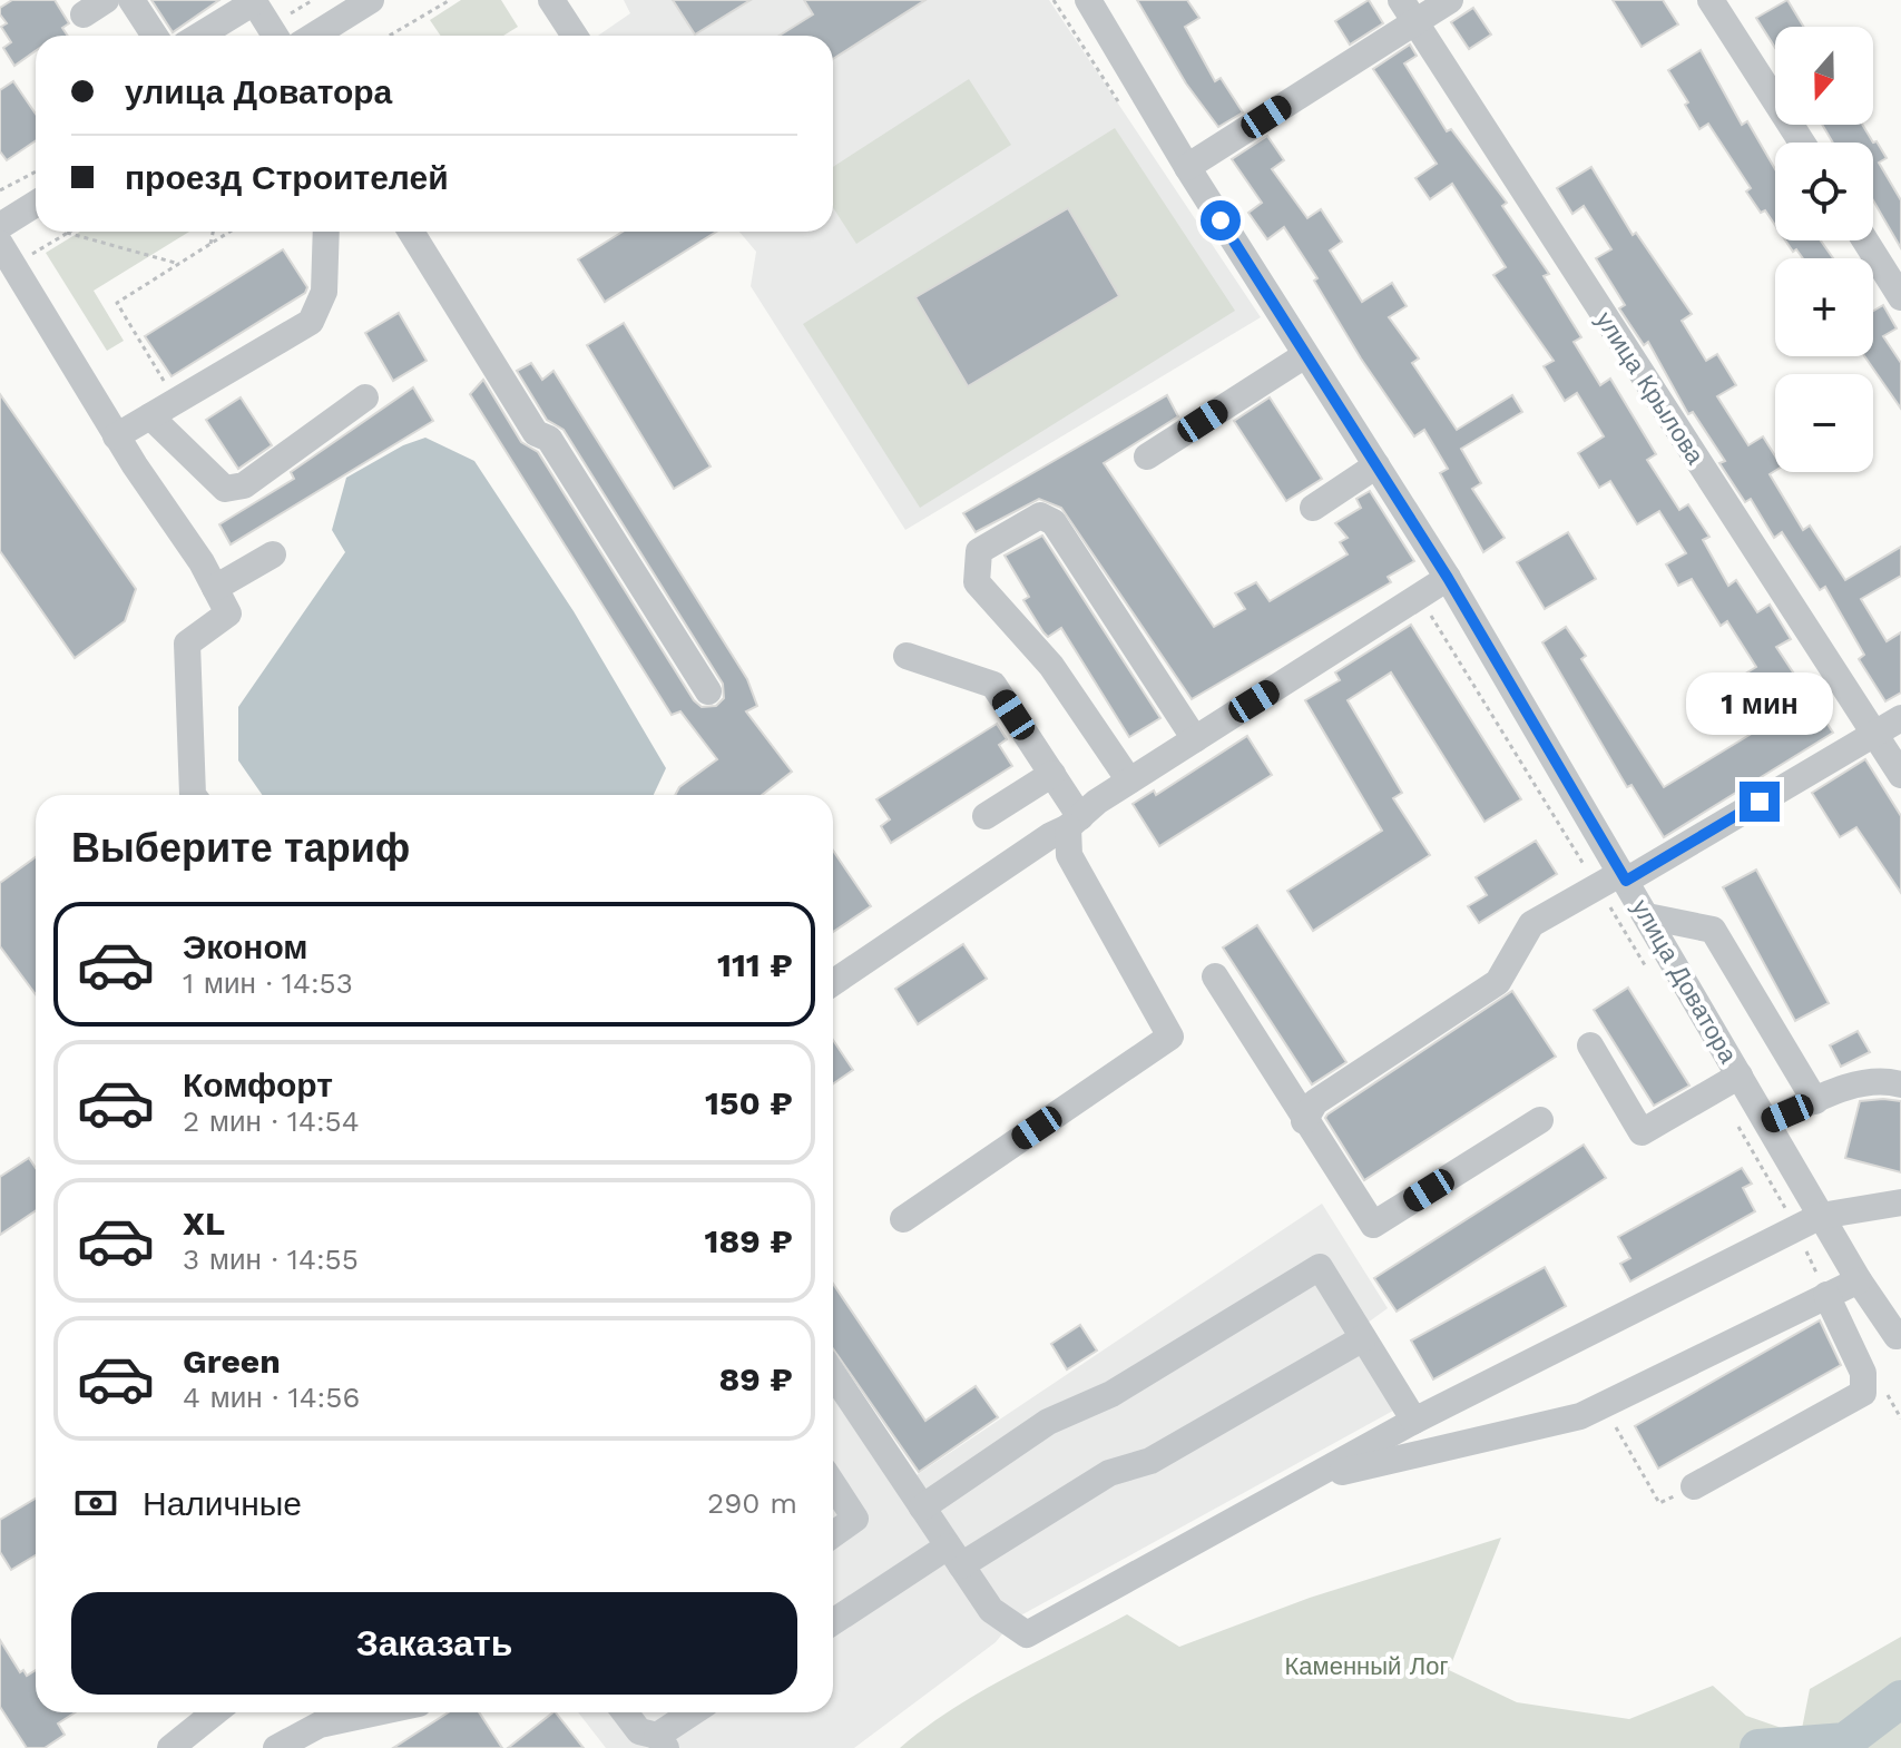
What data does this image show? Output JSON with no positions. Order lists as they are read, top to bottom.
{
  "streets": {
    "street": ["улица Крылова", "улица Доватора"]
  },
  "parks": ["Каменный Лог"],
  "north": "bottom",
  "page": {
    "map_buttons": ["+", "−"],
    "banner": ["улица Доватора", "проезд Строителей"],
    "bubble": "1 мин",
    "heading": "Выберите тариф",
    "list": [
      {
        "name": "Эконом",
        "note": "1 мин · 14:53",
        "value": "111 ₽"
      },
      {
        "name": "Комфорт",
        "note": "2 мин · 14:54",
        "value": "150 ₽"
      },
      {
        "name": "XL",
        "note": "3 мин · 14:55",
        "value": "189 ₽"
      },
      {
        "name": "Green",
        "note": "4 мин · 14:56",
        "value": "89 ₽"
      }
    ],
    "pay": ["Наличные", "290 m"],
    "buttons": "Заказать"
  }
}
